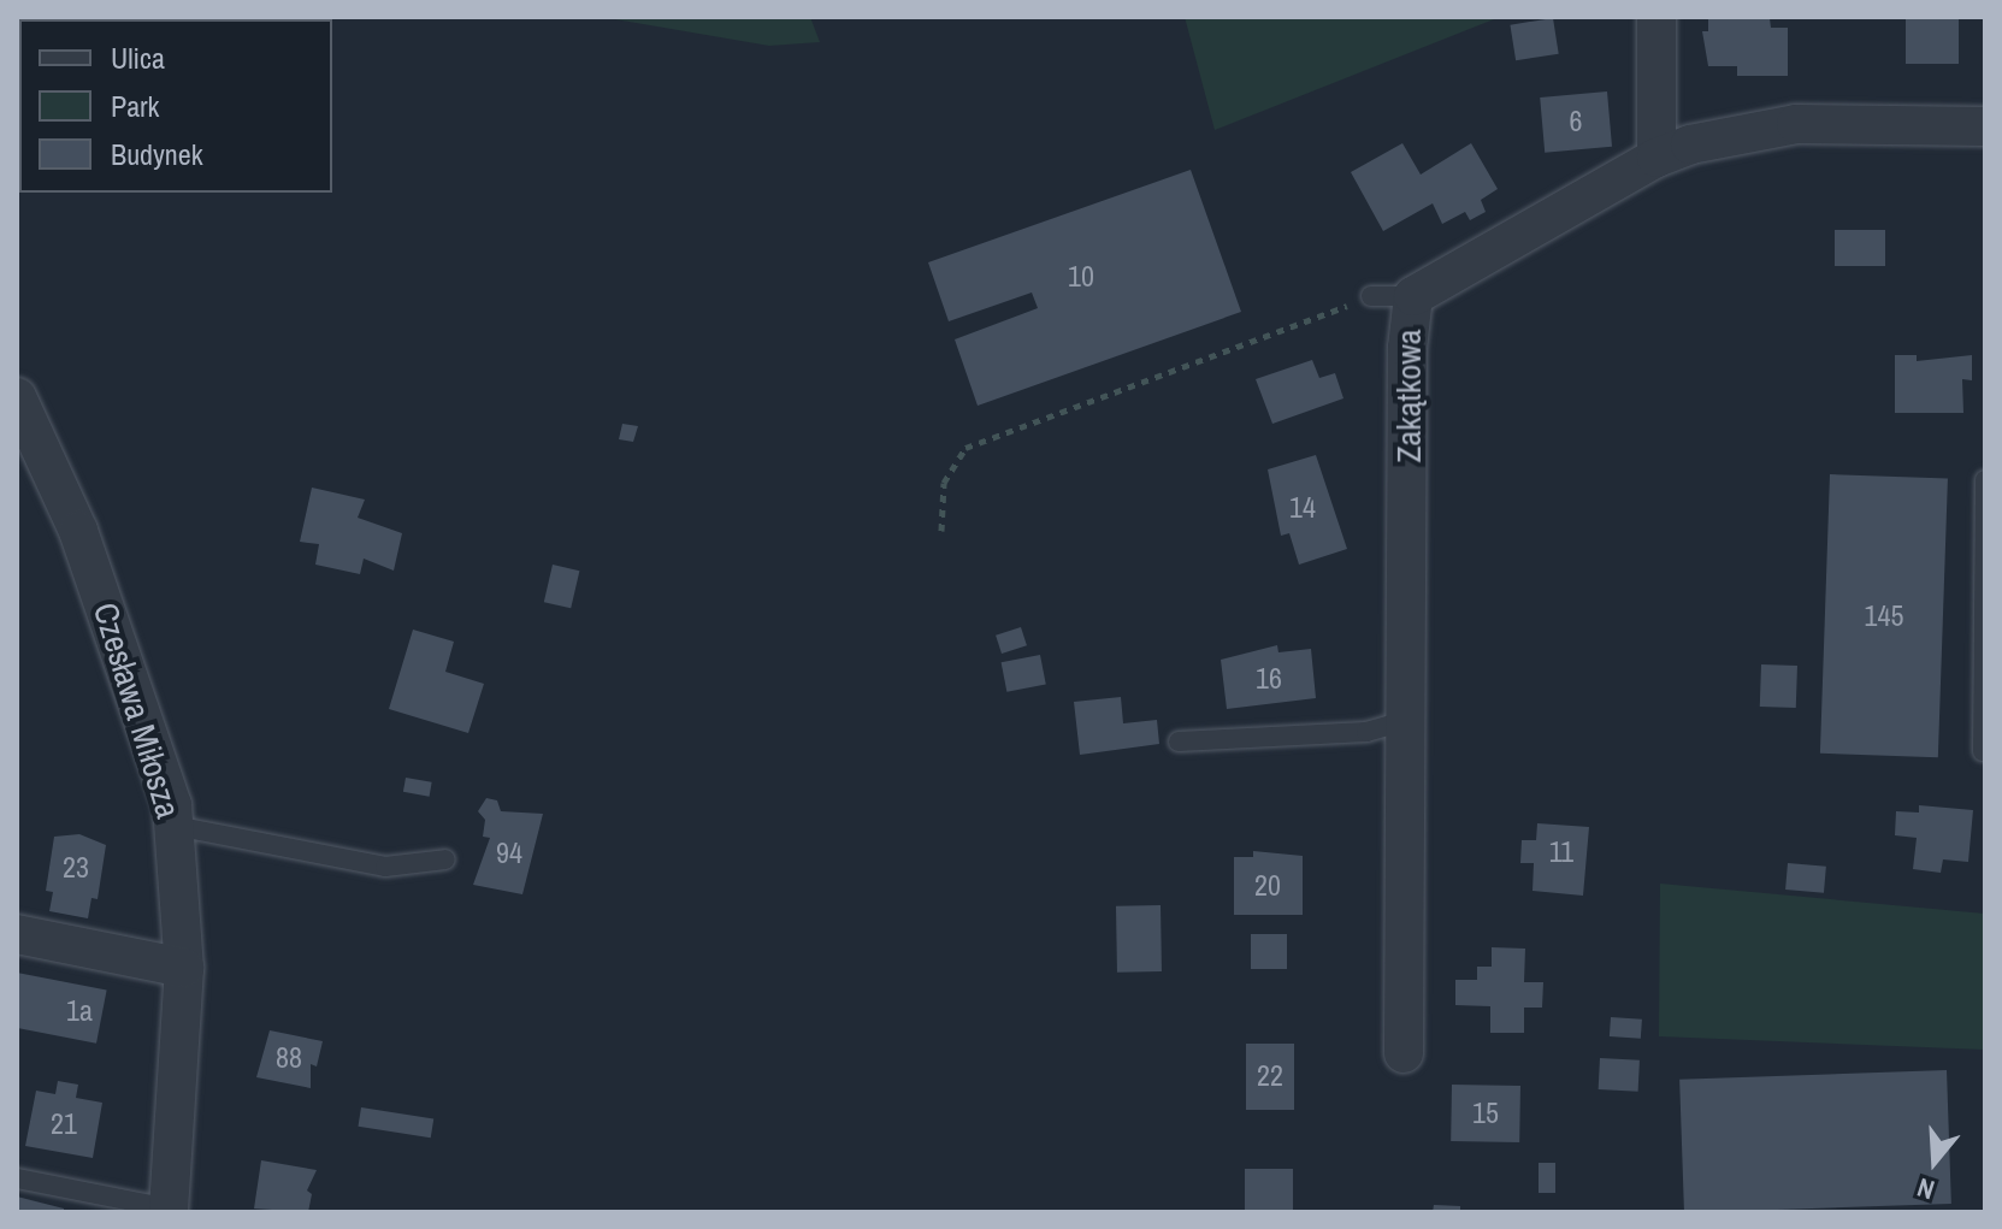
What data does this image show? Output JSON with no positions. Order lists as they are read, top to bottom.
{
  "streets": {
    "street": ["Zakątkowa", "Czesława Miłosza"]
  },
  "house_numbers": [
    "6",
    "10",
    "14",
    "145",
    "16",
    "11",
    "94",
    "23",
    "20",
    "1a",
    "88",
    "22",
    "15",
    "21"
  ],
  "legend": ["Ulica", "Park", "Budynek"],
  "north": "bottom"
}
